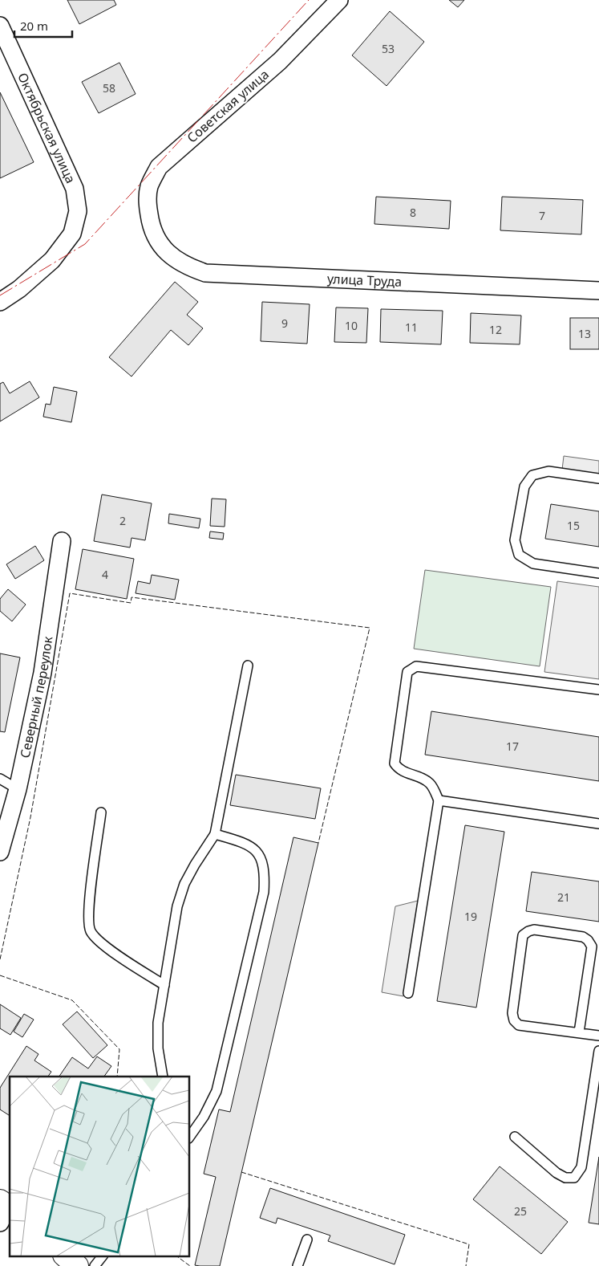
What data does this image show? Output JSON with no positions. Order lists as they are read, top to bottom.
{
  "streets": {
    "street": [
      "Советская улица",
      "Октябрьская улица",
      "улица Труда",
      "Северный переулок"
    ]
  },
  "crossings": [
    ["Советская улица", "улица Труда"]
  ],
  "house_numbers": [
    "53",
    "58",
    "8",
    "7",
    "9",
    "10",
    "11",
    "12",
    "13",
    "2",
    "15",
    "4",
    "17",
    "21",
    "19",
    "25"
  ],
  "scale_bar": "20 m"
}
